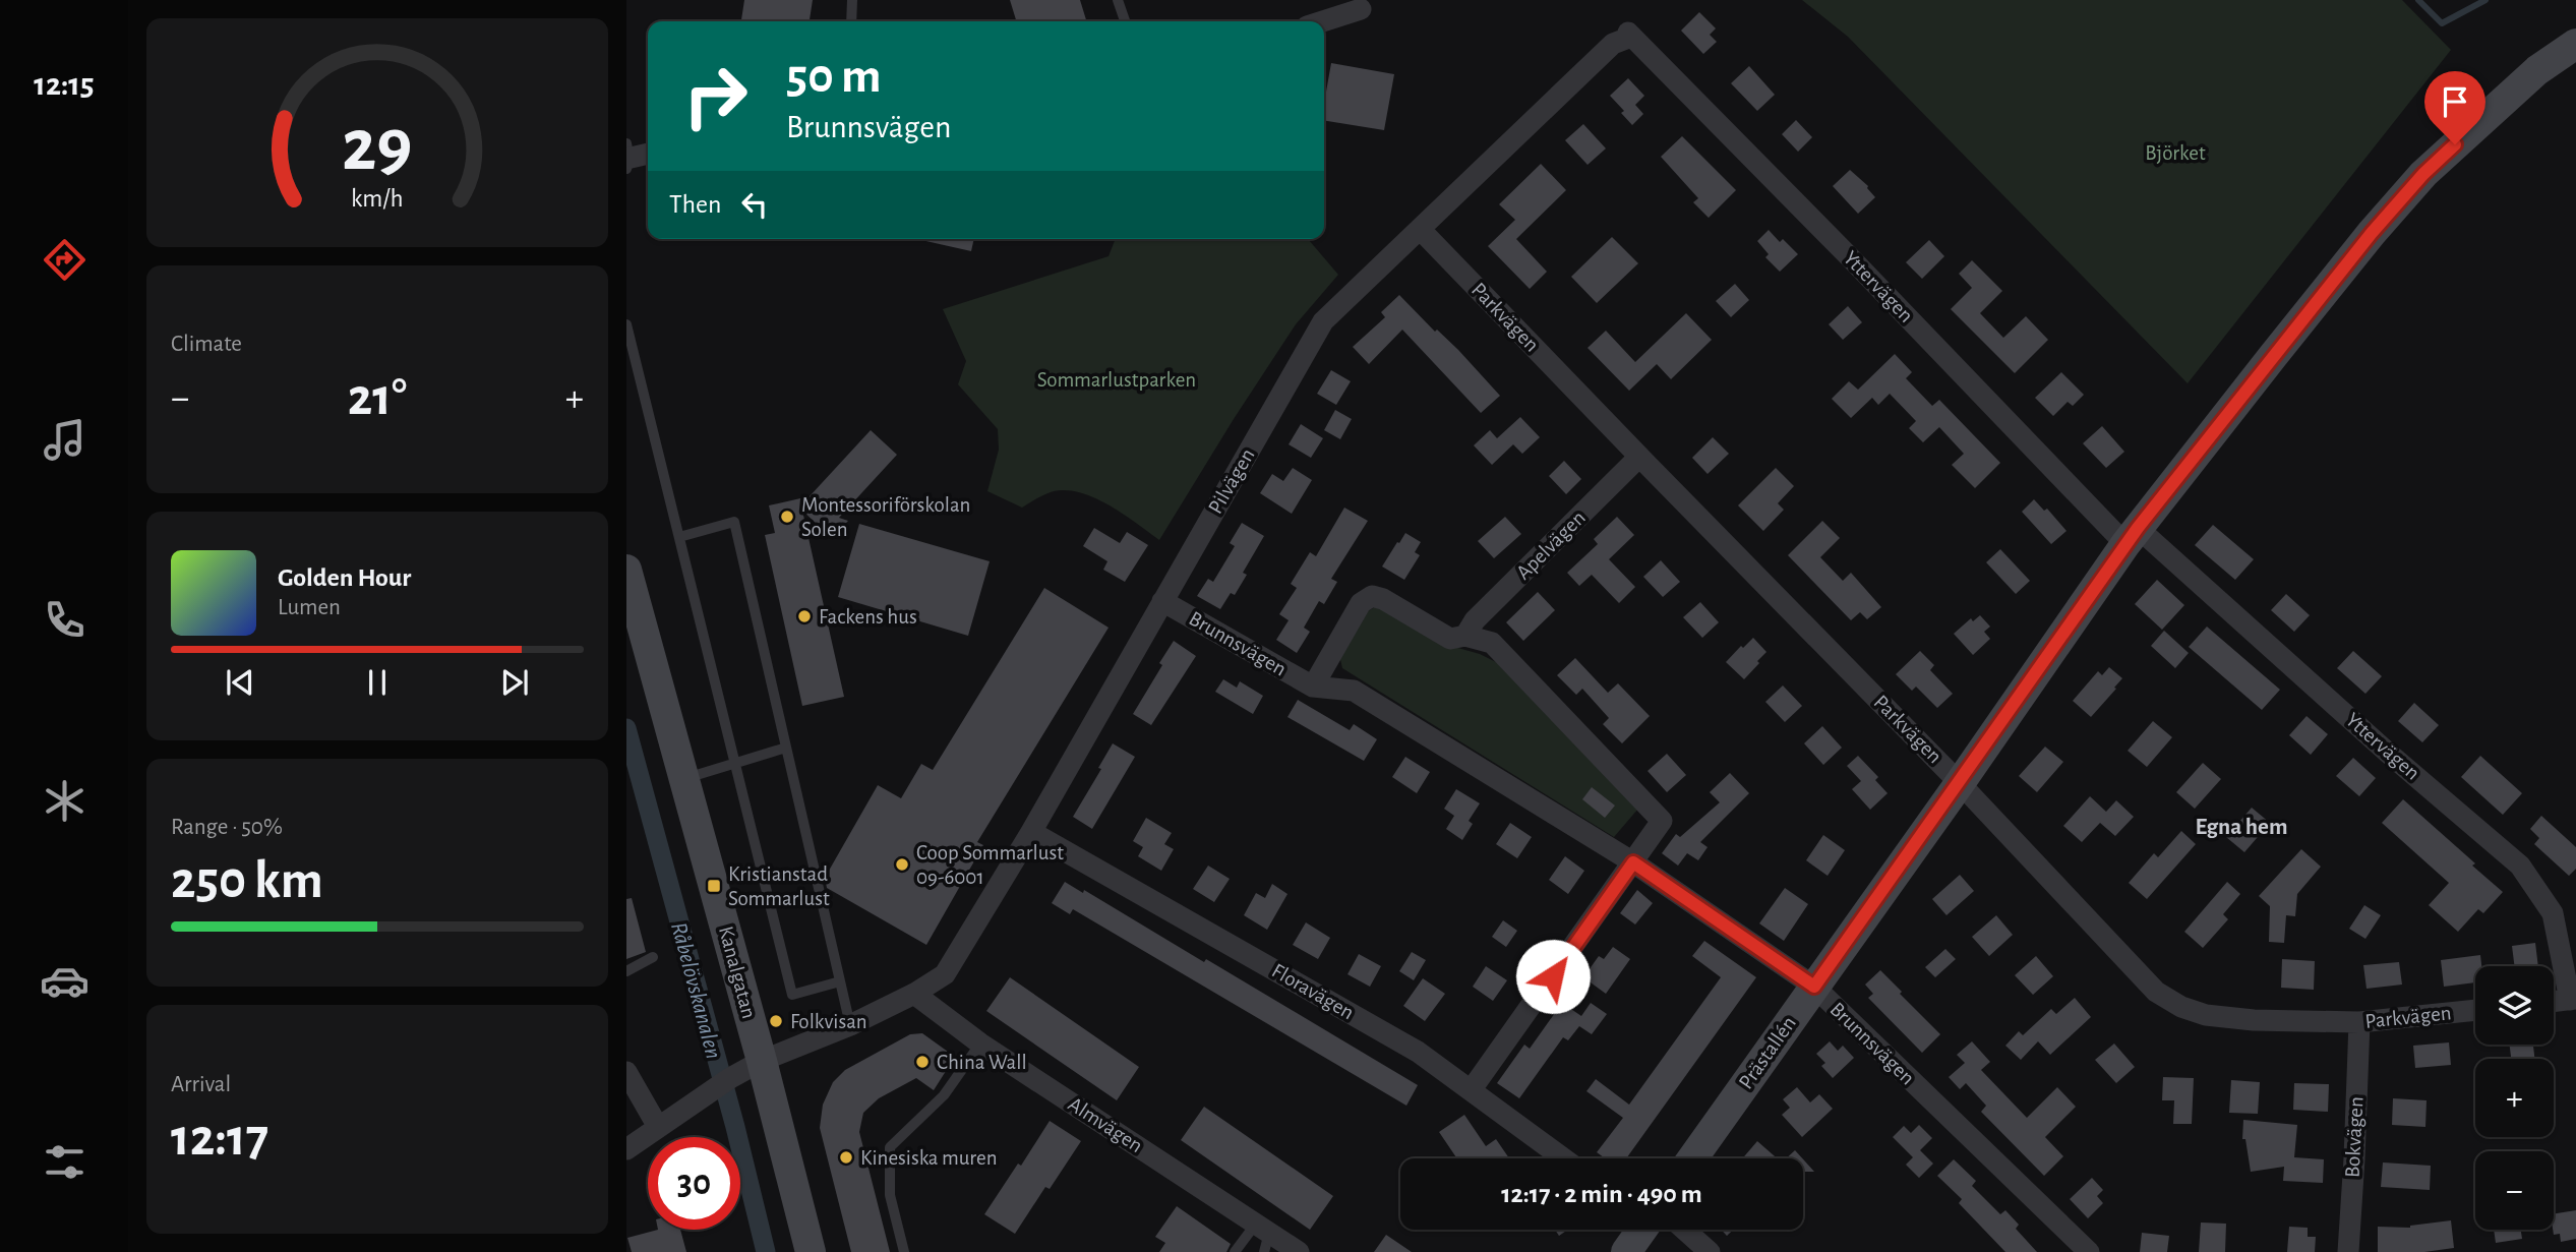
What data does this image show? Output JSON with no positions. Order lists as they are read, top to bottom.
{
  "streets": {
    "street": [
      "Yttervägen",
      "Parkvägen",
      "Pilvägen",
      "Apelvägen",
      "Brunnsvägen",
      "Kanalgatan",
      "Floravägen",
      "Prästallén",
      "Almvägen",
      "Bokvägen"
    ]
  },
  "crossings": [
    ["Yttervägen", "Pilvägen"],
    ["Yttervägen", "Prästallén"],
    ["Parkvägen", "Pilvägen"],
    ["Parkvägen", "Apelvägen"],
    ["Parkvägen", "Prästallén"],
    ["Parkvägen", "Bokvägen"],
    ["Pilvägen", "Brunnsvägen"],
    ["Pilvägen", "Kanalgatan"],
    ["Pilvägen", "Floravägen"],
    ["Pilvägen", "Almvägen"],
    ["Brunnsvägen", "Prästallén"]
  ],
  "districts": ["Egna hem"],
  "water": ["Råbelövskanalen"],
  "parks": ["Björket", "Sommarlustparken"],
  "places": {
    "other": [
      "Montessoriförskolan Solen",
      "Fackens hus",
      "Coop Sommarlust 09-6001",
      "Folkvisan",
      "China Wall",
      "Kinesiska muren"
    ],
    "transit": ["Kristianstad Sommarlust"]
  },
  "page": {
    "tabs": "12:15",
    "turn": ["50 m", "Brunnsvägen"],
    "then": "Then",
    "tile": [
      "Climate",
      ["Range · 50%", "250 km"],
      ["Arrival", "12:17"]
    ],
    "heat": ["−", "21°", "+"],
    "song": ["Golden Hour", "Lumen"],
    "map_buttons": ["+", "−"],
    "limit": "30",
    "trip": "12:17 · 2 min · 490 m",
    "gauge": ["29", "km/h"]
  }
}
